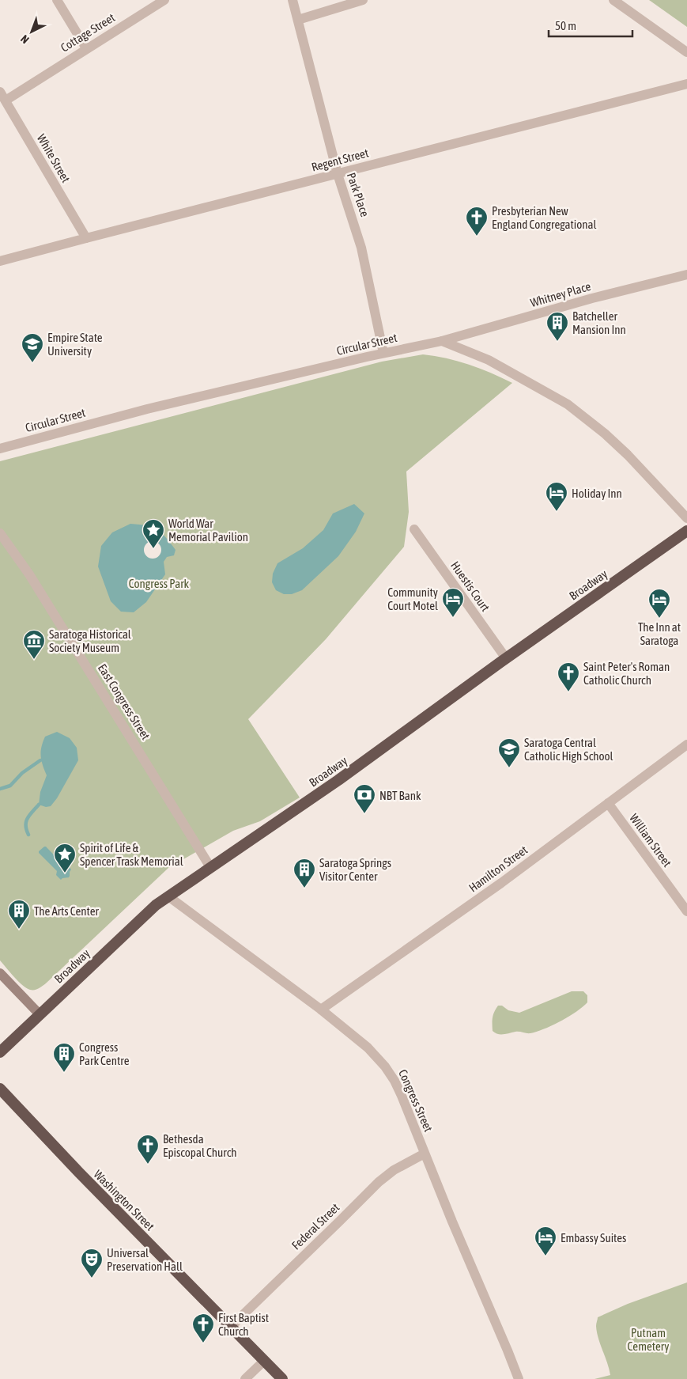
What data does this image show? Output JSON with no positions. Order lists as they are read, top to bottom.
{
  "streets": {
    "highway": ["Broadway", "Washington Street"],
    "street": [
      "Cottage Street",
      "White Street",
      "Regent Street",
      "Park Place",
      "Whitney Place",
      "Circular Street",
      "Huestis Court",
      "East Congress Street",
      "William Street",
      "Hamilton Street",
      "Congress Street",
      "Federal Street"
    ]
  },
  "crossings": [
    ["Cottage Street", "White Street"],
    ["White Street", "Regent Street"],
    ["Regent Street", "Park Place"],
    ["Park Place", "Circular Street"],
    ["Whitney Place", "Circular Street"],
    ["Broadway", "Huestis Court"],
    ["Broadway", "East Congress Street"],
    ["Broadway", "Congress Street"],
    ["William Street", "Hamilton Street"],
    ["Hamilton Street", "Congress Street"],
    ["Congress Street", "Federal Street"],
    ["Washington Street", "Federal Street"]
  ],
  "parks": ["Congress Park", "Putnam Cemetery"],
  "places": {
    "church": [
      "Presbyterian New England Congregational",
      "Saint Peter's Roman Catholic Church",
      "Bethesda Episcopal Church",
      "First Baptist Church"
    ],
    "building": [
      "Batcheller Mansion Inn",
      "Saratoga Springs Visitor Center",
      "The Arts Center",
      "Congress Park Centre"
    ],
    "school or university": ["Empire State University", "Saratoga Central Catholic High School"],
    "hotel": [
      "Holiday Inn",
      "Community Court Motel",
      "The Inn at Saratoga",
      "Embassy Suites"
    ],
    "place": ["World War Memorial Pavilion", "Spirit of Life & Spencer Trask Memorial"],
    "museum": ["Saratoga Historical Society Museum"],
    "bank": ["NBT Bank"],
    "theatre": ["Universal Preservation Hall"]
  },
  "scale_bar": "50 m",
  "north": "bottom left"
}
